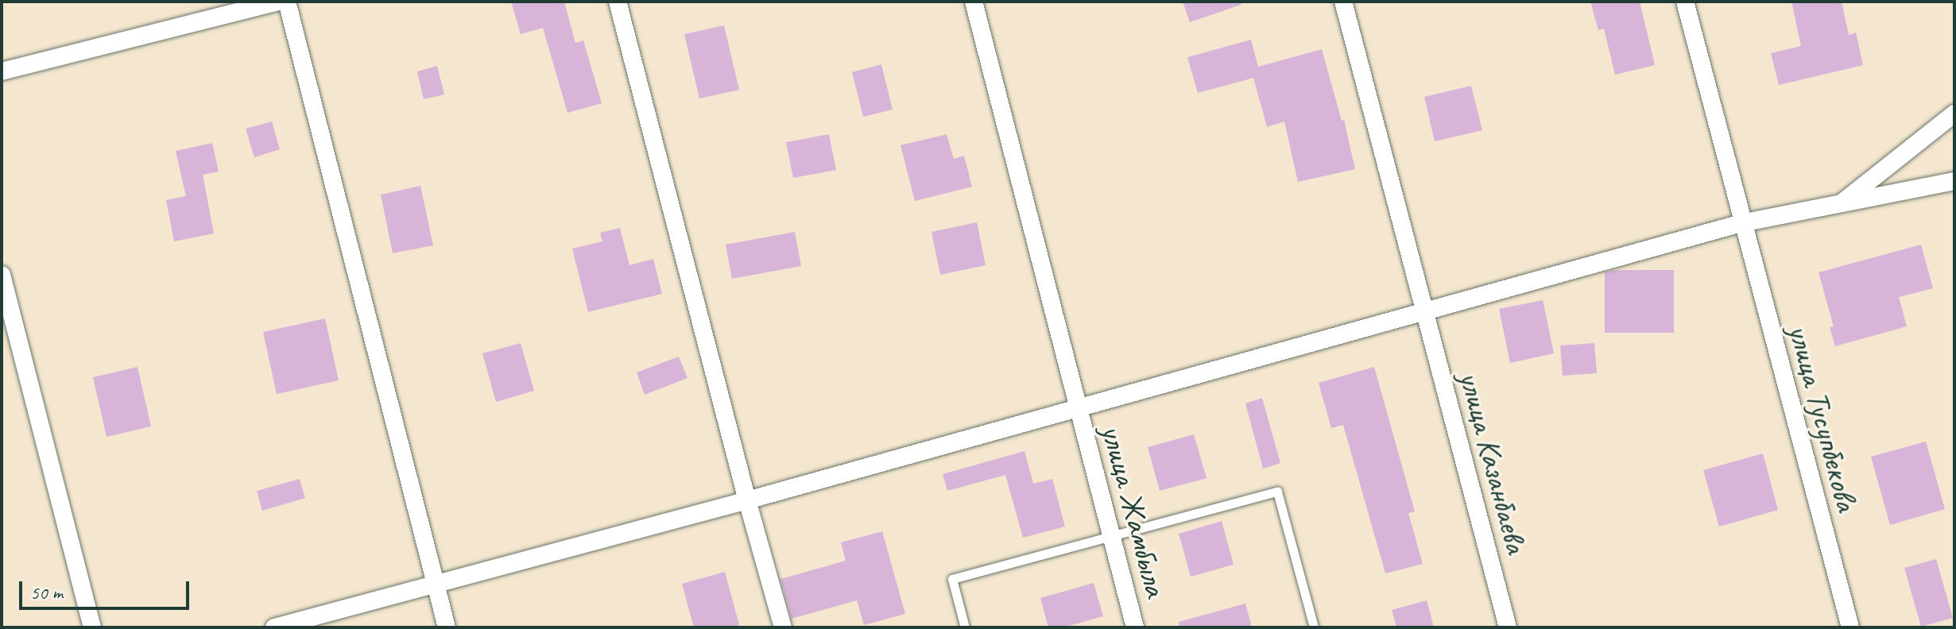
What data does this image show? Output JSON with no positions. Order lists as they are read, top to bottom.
{
  "streets": {
    "street": ["улица Тусупбекова", "улица Казанбаева", "улица Жамбыла"]
  },
  "scale_bar": "50 m"
}
